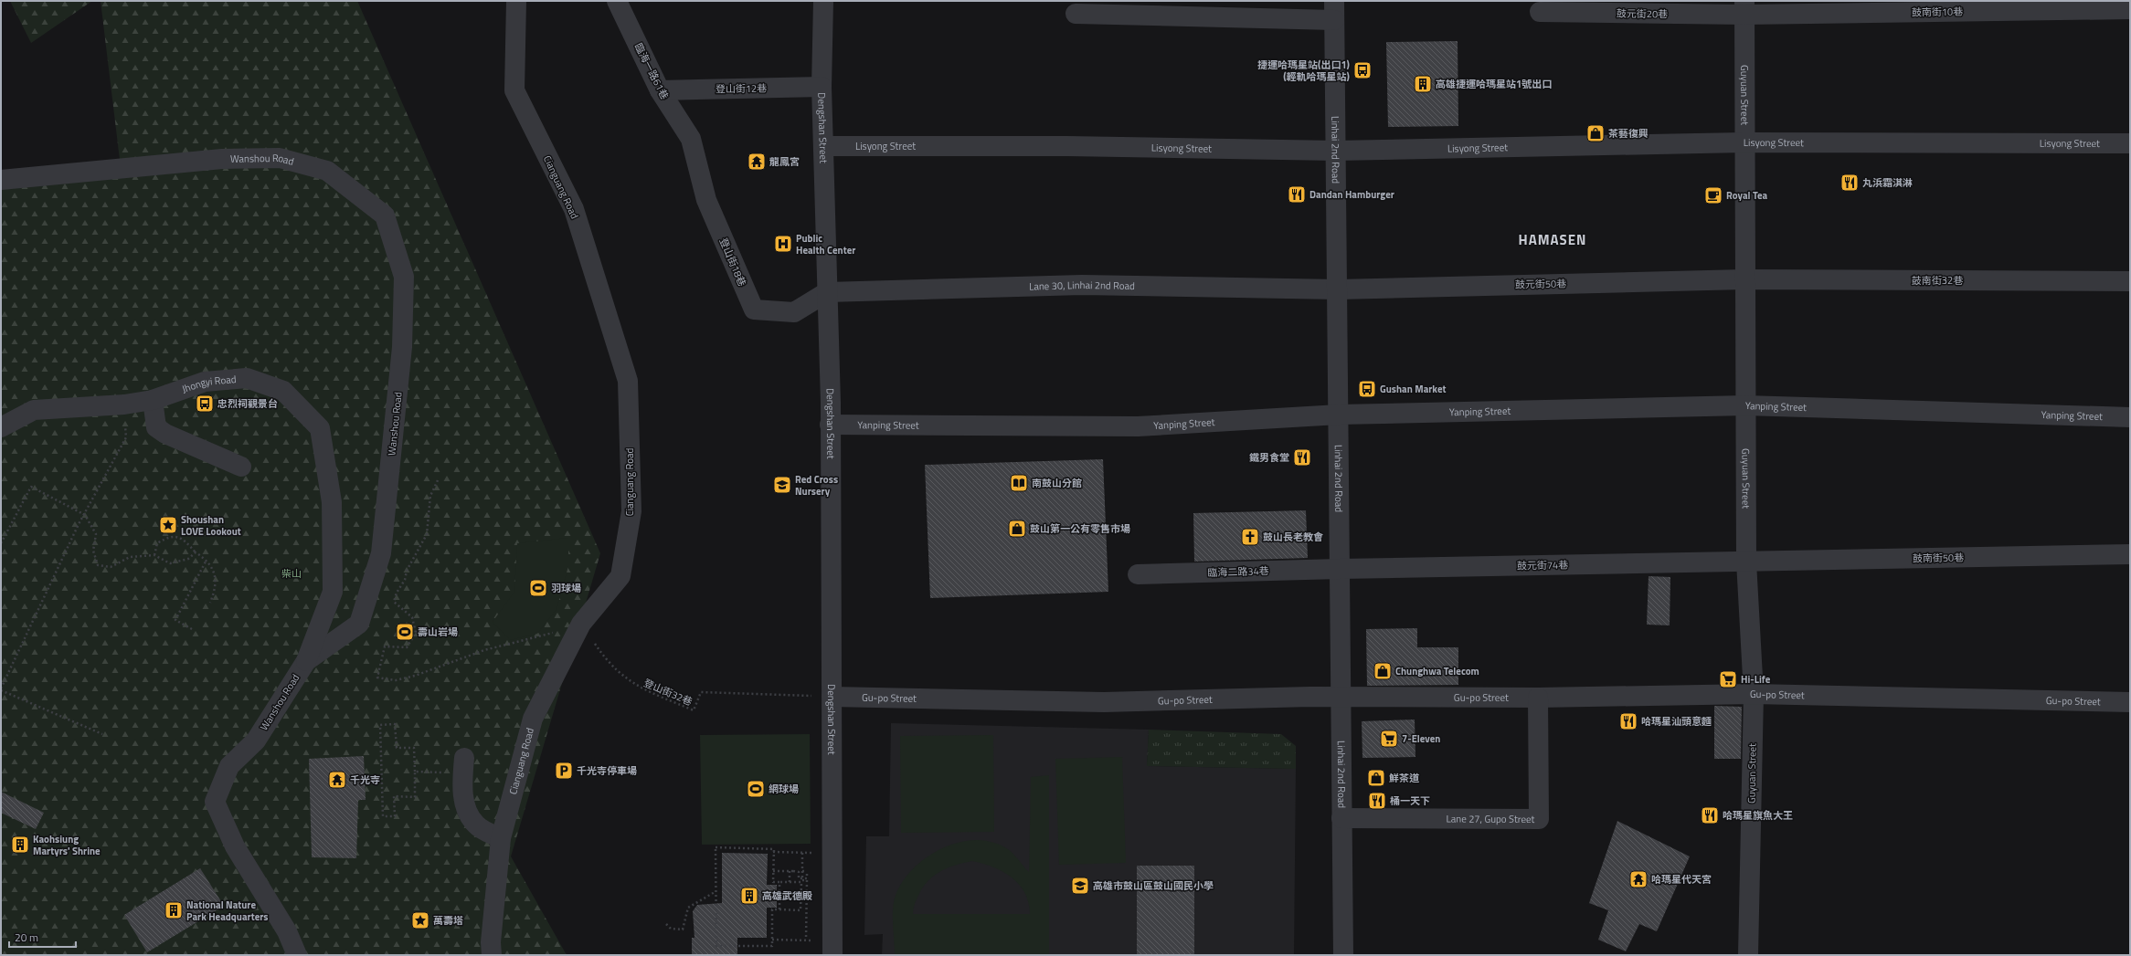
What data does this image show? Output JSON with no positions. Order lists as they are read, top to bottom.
{
  "streets": {
    "street": [
      "鼓南街10巷",
      "鼓元街20巷",
      "臨海一路61巷",
      "登山街12巷",
      "Guyuan Street",
      "Dengshan Street",
      "Lisyong Street",
      "Linhai 2nd Road",
      "Wanshou Road",
      "Cianguang Road",
      "登山街18巷",
      "鼓南街32巷",
      "鼓元街50巷",
      "Lane 30, Linhai 2nd Road",
      "Jhongyi Road",
      "Yanping Street",
      "鼓南街50巷",
      "鼓元街74巷",
      "臨海二路34巷",
      "Gu-po Street",
      "Lane 27, Gupo Street"
    ],
    "path": ["登山街32巷"]
  },
  "crossings": [
    ["鼓南街10巷", "鼓元街20巷"],
    ["鼓南街10巷", "Guyuan Street"],
    ["鼓元街20巷", "Guyuan Street"],
    ["臨海一路61巷", "登山街12巷"],
    ["臨海一路61巷", "登山街18巷"],
    ["登山街12巷", "Dengshan Street"],
    ["Guyuan Street", "Lisyong Street"],
    ["Guyuan Street", "鼓南街32巷"],
    ["Guyuan Street", "鼓元街50巷"],
    ["Guyuan Street", "Yanping Street"],
    ["Guyuan Street", "鼓南街50巷"],
    ["Guyuan Street", "鼓元街74巷"],
    ["Guyuan Street", "Gu-po Street"],
    ["Dengshan Street", "Lisyong Street"],
    ["Dengshan Street", "登山街18巷"],
    ["Dengshan Street", "Lane 30, Linhai 2nd Road"],
    ["Dengshan Street", "Yanping Street"],
    ["Dengshan Street", "登山街32巷"],
    ["Dengshan Street", "Gu-po Street"],
    ["Lisyong Street", "Linhai 2nd Road"],
    ["Linhai 2nd Road", "鼓元街50巷"],
    ["Linhai 2nd Road", "Lane 30, Linhai 2nd Road"],
    ["Linhai 2nd Road", "Yanping Street"],
    ["Linhai 2nd Road", "鼓元街74巷"],
    ["Linhai 2nd Road", "臨海二路34巷"],
    ["Linhai 2nd Road", "Gu-po Street"],
    ["Linhai 2nd Road", "Lane 27, Gupo Street"],
    ["Wanshou Road", "Jhongyi Road"],
    ["Cianguang Road", "登山街32巷"],
    ["登山街18巷", "Lane 30, Linhai 2nd Road"],
    ["鼓南街32巷", "鼓元街50巷"],
    ["鼓元街50巷", "Lane 30, Linhai 2nd Road"],
    ["鼓南街50巷", "鼓元街74巷"],
    ["鼓元街74巷", "臨海二路34巷"],
    ["登山街32巷", "Gu-po Street"],
    ["Gu-po Street", "Lane 27, Gupo Street"]
  ],
  "districts": ["HAMASEN"],
  "parks": ["柴山"],
  "places": {
    "bus stop": ["捷運哈瑪星站(出口1) (輕軌哈瑪星站)", "Gushan Market", "忠烈祠觀景台"],
    "building": [
      "高雄捷運哈瑪星站1號出口",
      "Kaohsiung Martyrs' Shrine",
      "高雄武德殿",
      "National Nature Park Headquarters"
    ],
    "shop": [
      "茶藝復興",
      "鼓山第一公有零售市場",
      "Chunghwa Telecom",
      "鮮茶道"
    ],
    "temple": ["龍鳳宮", "千光寺", "哈瑪星代天宮"],
    "restaurant": [
      "丸浜霜淇淋",
      "Dandan Hamburger",
      "鐵男食堂",
      "哈瑪星汕頭意麵",
      "桶一天下",
      "哈瑪星旗魚大王"
    ],
    "cafe": ["Royal Tea"],
    "hospital": ["Public Health Center"],
    "library": ["南鼓山分館"],
    "school or university": ["Red Cross Nursery", "高雄市鼓山區鼓山國民小學"],
    "place": ["Shoushan LOVE Lookout", "萬壽塔"],
    "church": ["鼓山長老教會"],
    "sports": ["羽球場", "壽山岩場", "網球場"],
    "supermarket": ["Hi-Life", "7-Eleven"],
    "parking": ["千光寺停車場"]
  },
  "scale_bar": "20 m"
}
